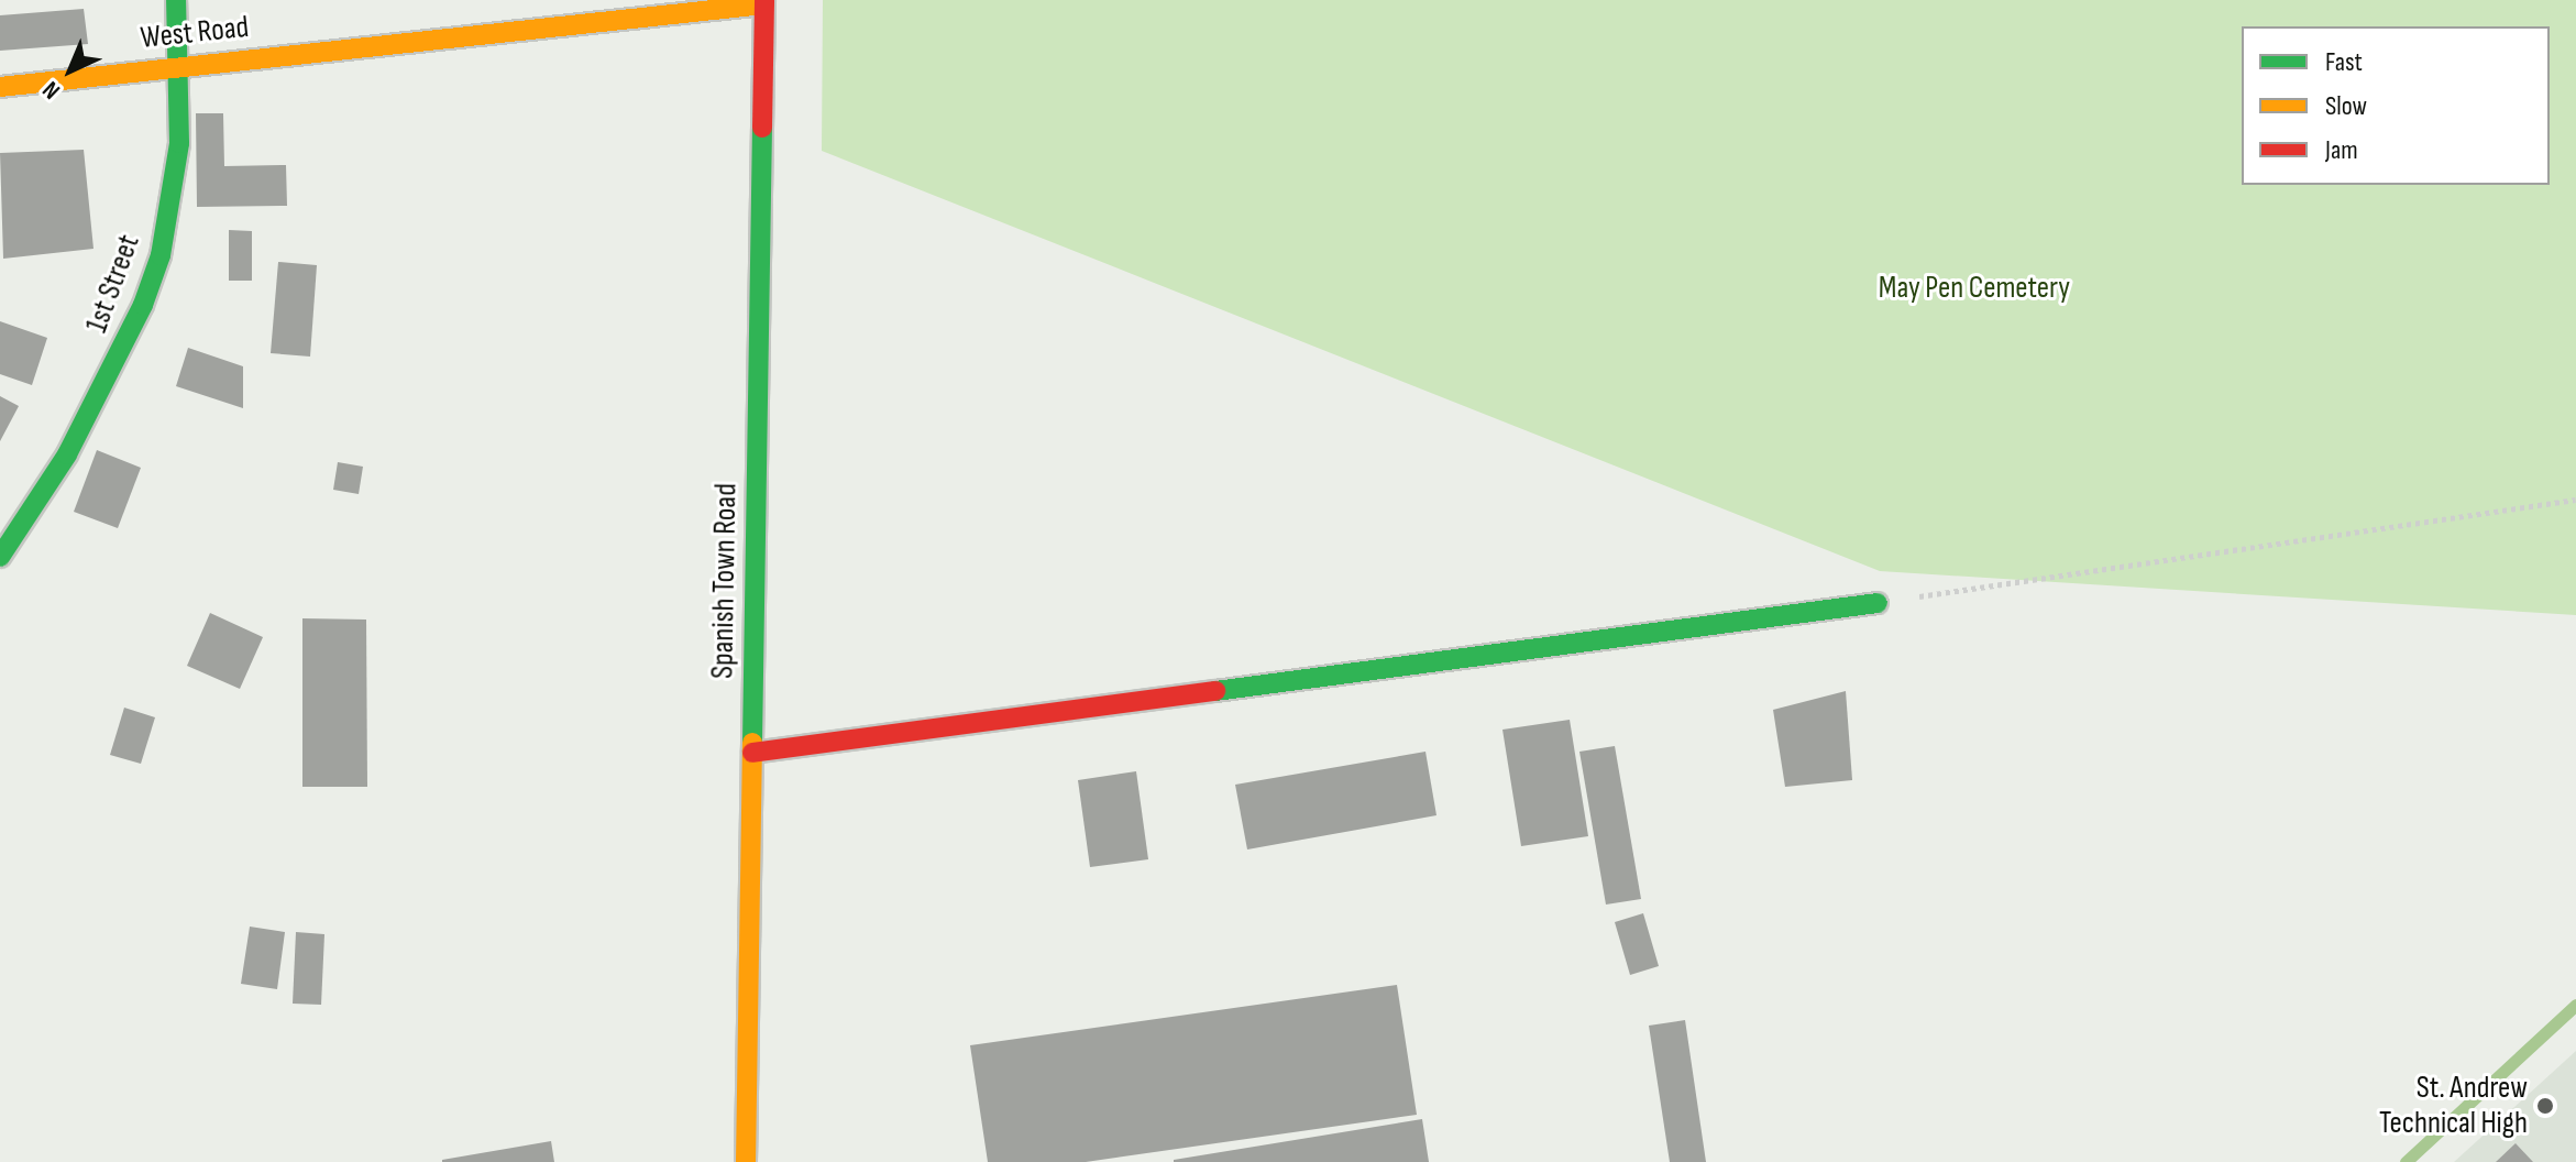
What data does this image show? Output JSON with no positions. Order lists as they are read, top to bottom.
{
  "streets": {
    "street": ["West Road", "1st Street", "Spanish Town Road"]
  },
  "crossings": [
    ["West Road", "1st Street"],
    ["West Road", "Spanish Town Road"]
  ],
  "parks": ["May Pen Cemetery"],
  "places": ["St. Andrew Technical High"],
  "legend": ["Fast", "Slow", "Jam"],
  "north": "bottom left"
}
